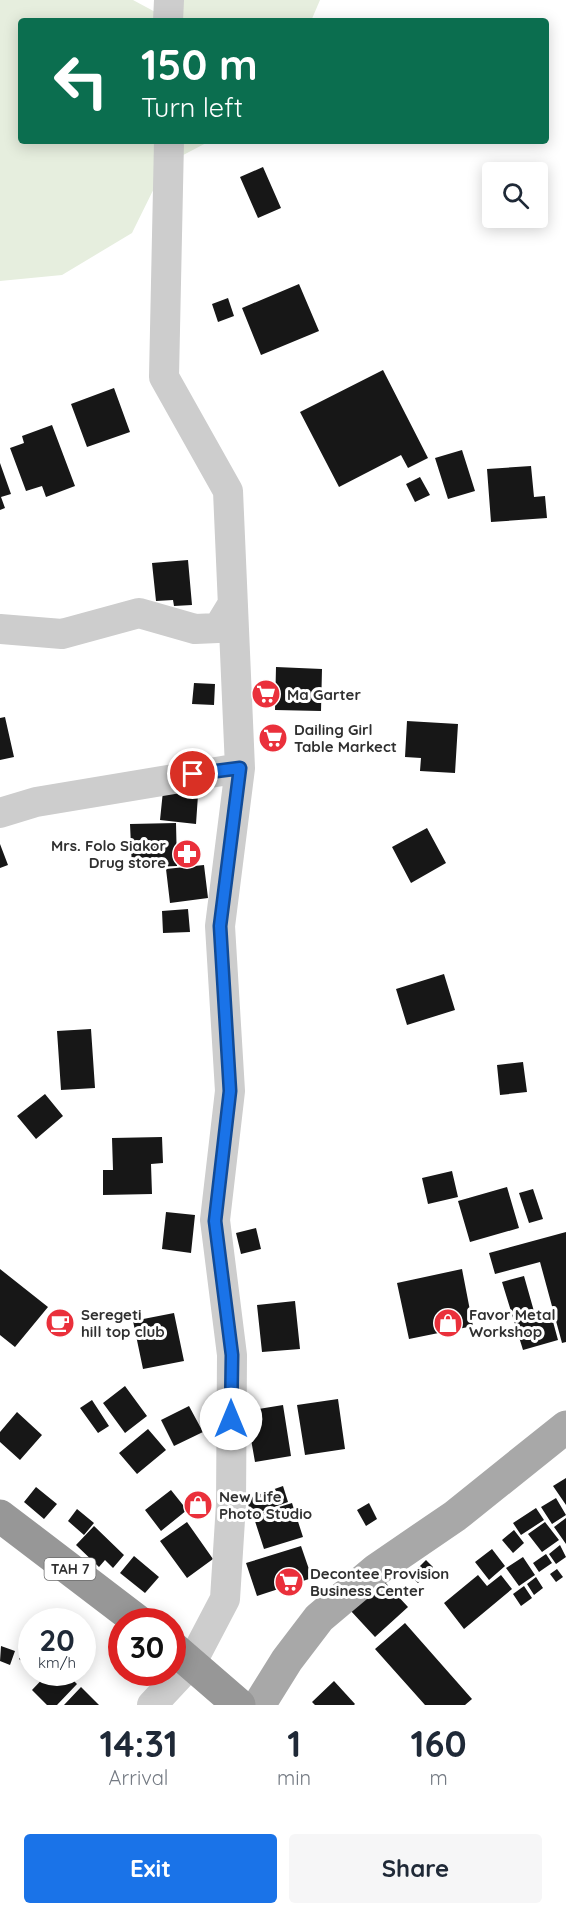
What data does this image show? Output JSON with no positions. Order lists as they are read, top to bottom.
{
  "streets": {
    "highway": ["TAH 7"]
  },
  "places": {
    "supermarket": ["Ma Garter", "Dailing Girl Table Markect", "Decontee Provision Business Center"],
    "pharmacy": ["Mrs. Folo Siakor Drug store"],
    "cafe": ["Seregeti hill top club"],
    "shop": ["Favor Metal Workshop", "New Life Photo Studio"]
  },
  "page": {
    "turn": ["150 m", "Turn left"],
    "speed": "20 km/h",
    "limit": "30",
    "eta": [
      "14:31",
      "Arrival",
      "1",
      "min",
      "160",
      "m"
    ],
    "buttons": ["Exit", "Share"]
  }
}
